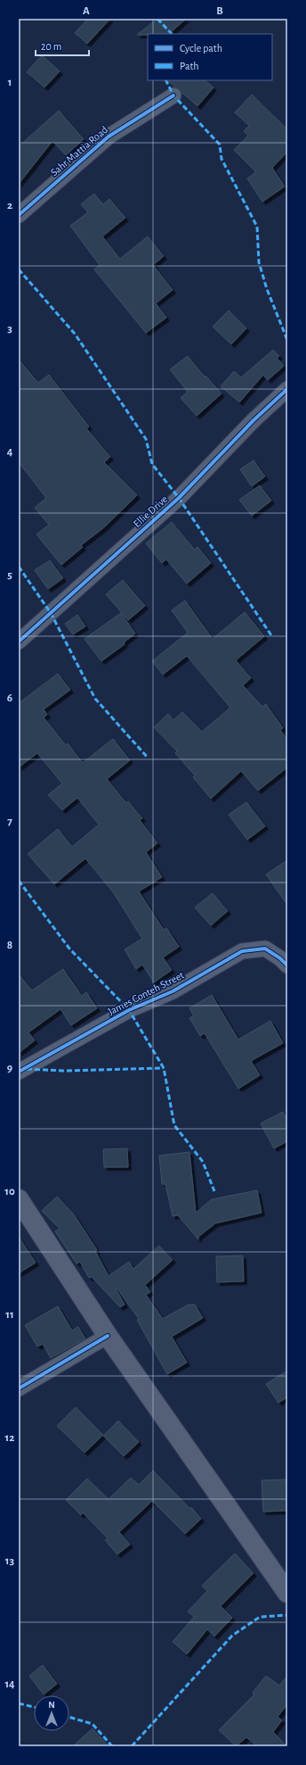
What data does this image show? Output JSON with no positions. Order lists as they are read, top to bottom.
{
  "streets": {
    "street": ["Sahr Mattia Road", "Ellie Drive", "James Conteh Street"]
  },
  "legend": ["Cycle path", "Path"],
  "scale_bar": "20 m",
  "north": "top",
  "grid": {
    "columns": ["A", "B"],
    "rows": [
      "1",
      "2",
      "3",
      "4",
      "5",
      "6",
      "7",
      "8",
      "9",
      "10",
      "11",
      "12",
      "13",
      "14"
    ]
  }
}
